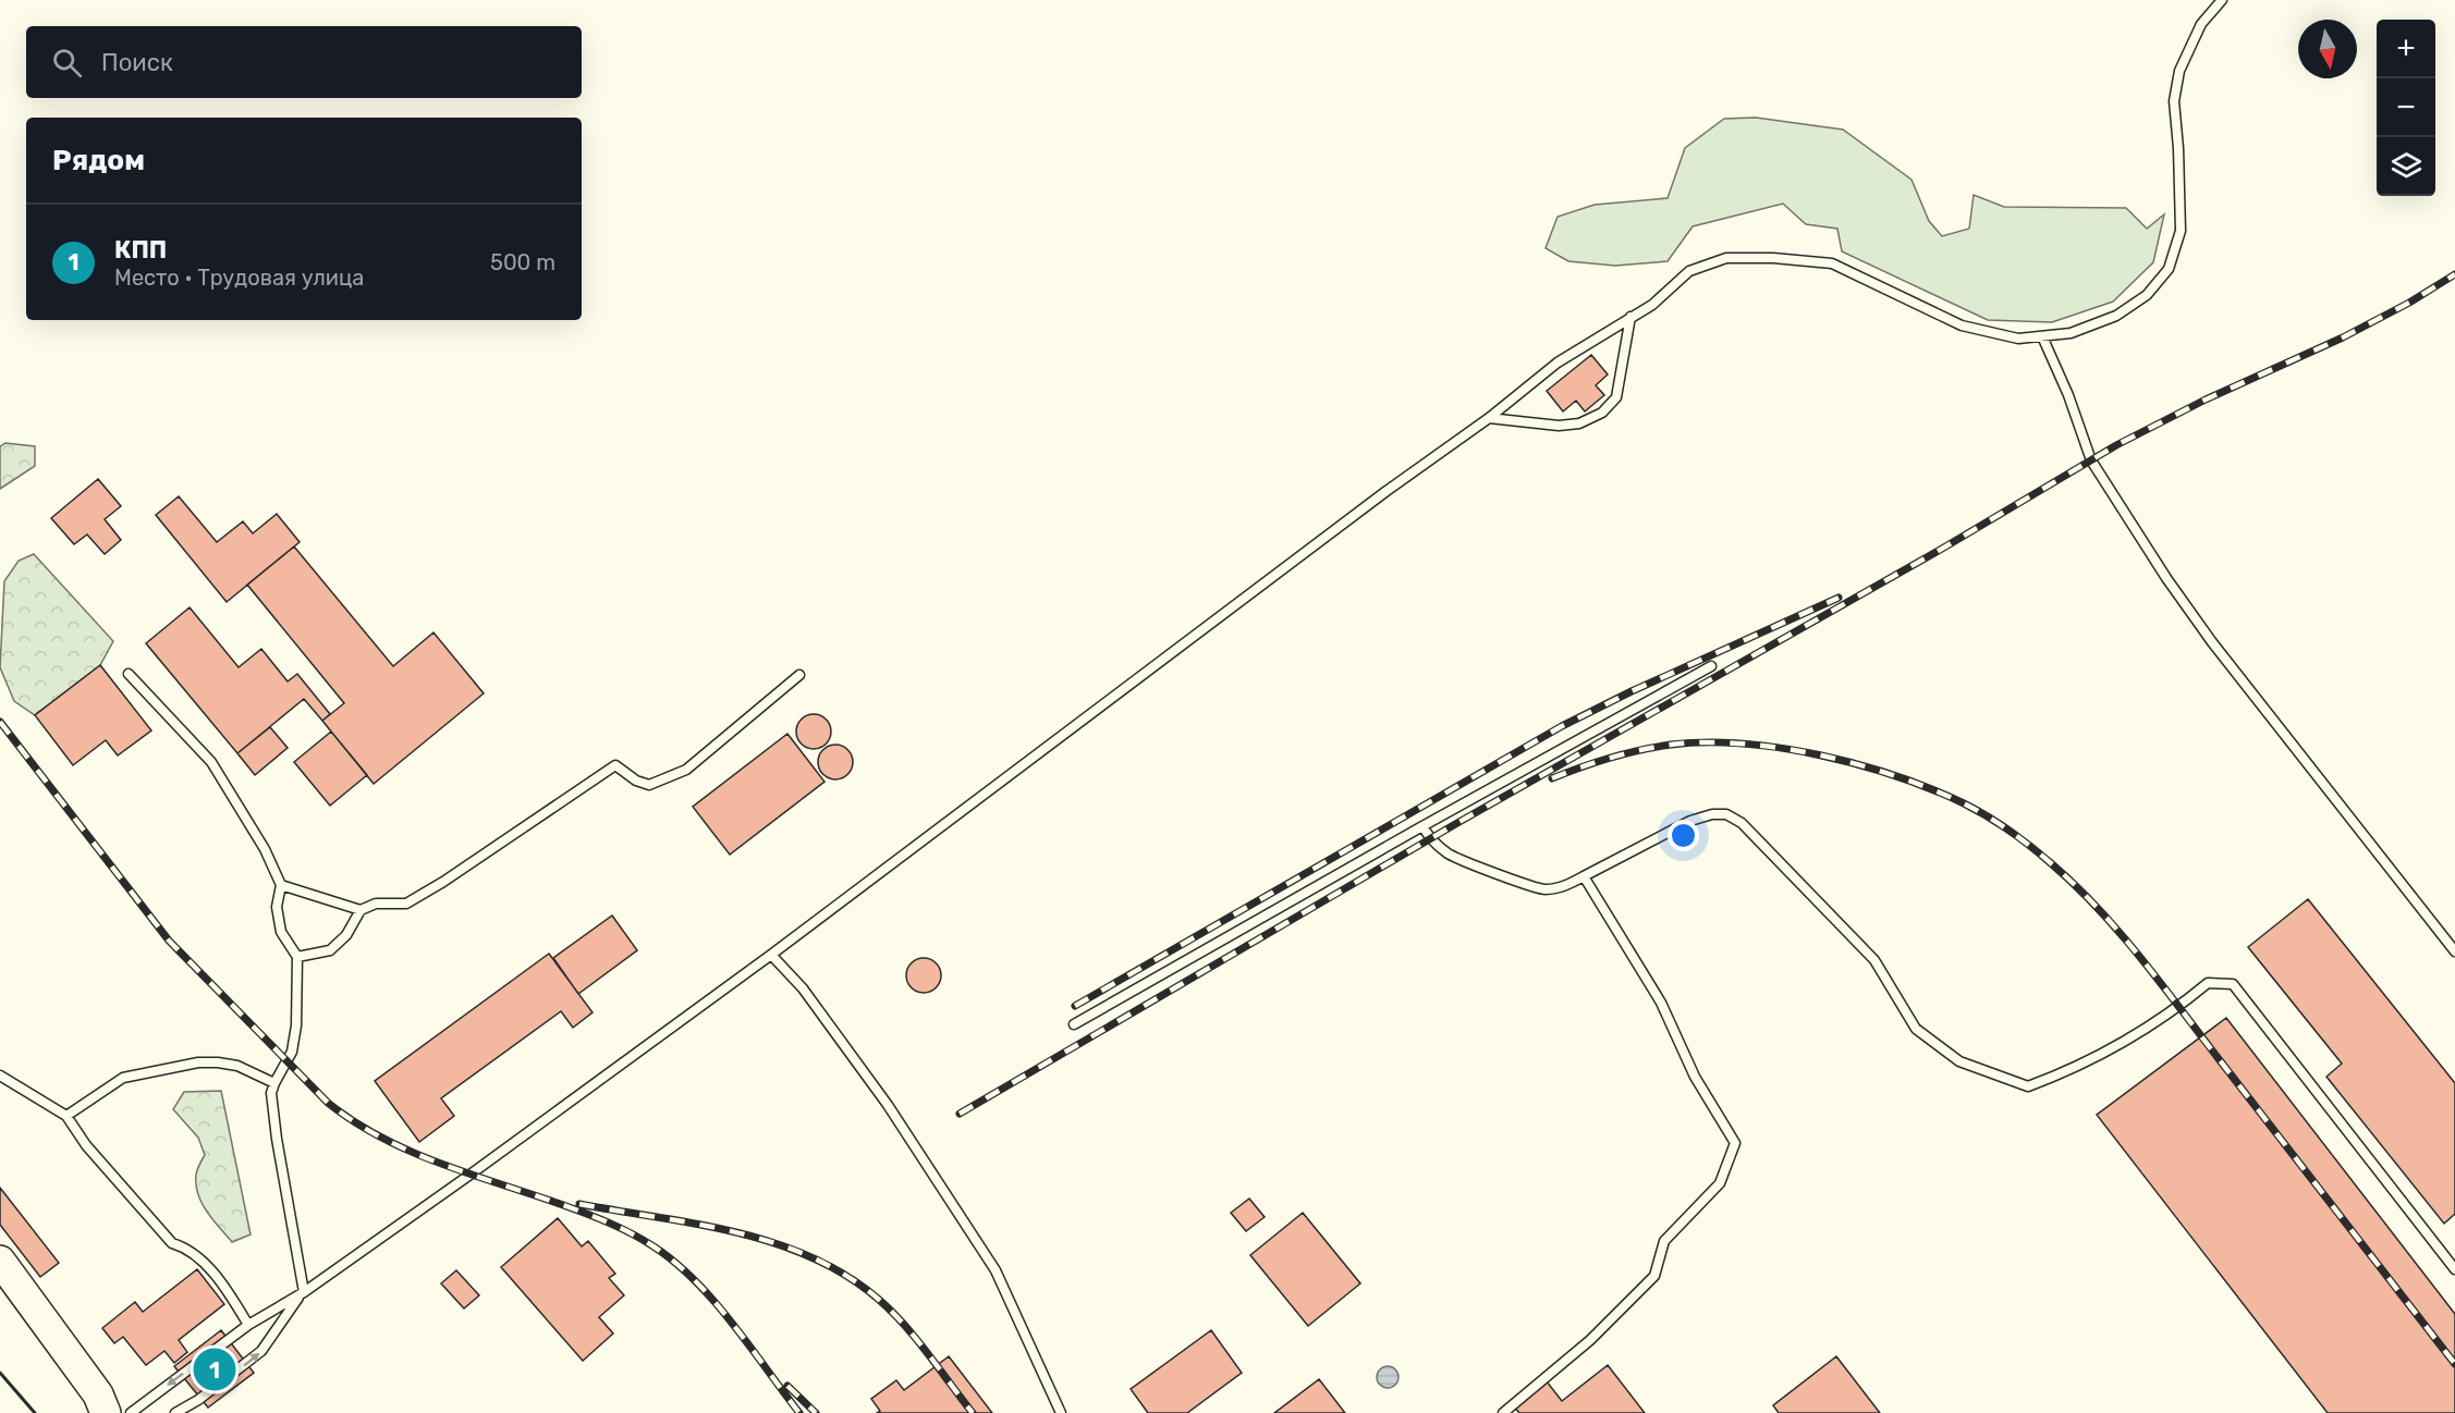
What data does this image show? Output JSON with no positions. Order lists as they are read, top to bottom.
{
  "north": "bottom",
  "page": {
    "map_buttons": ["+", "−"],
    "search": "Поиск",
    "heading": "Рядом",
    "list": [
      {
        "mark": "1",
        "name": "КПП",
        "note": "Место · Трудовая улица",
        "value": "500 m"
      }
    ],
    "pins": "1"
  }
}
